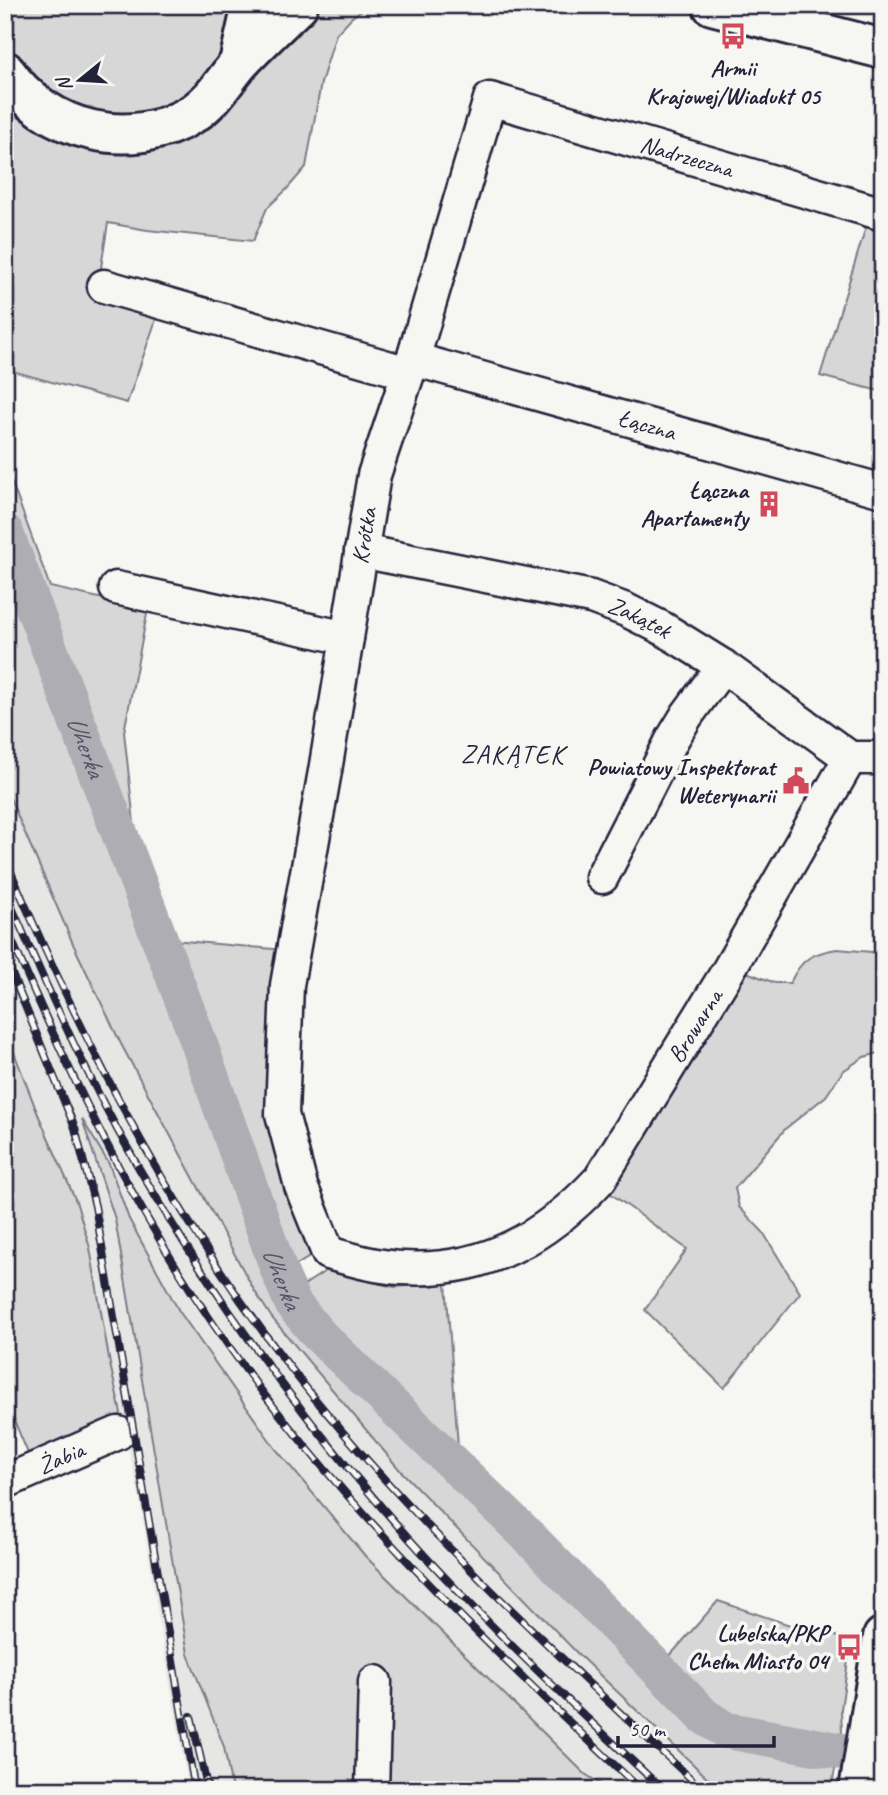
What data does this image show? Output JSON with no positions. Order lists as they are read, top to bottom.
{
  "streets": {
    "street": [
      "Nadrzeczna",
      "Łączna",
      "Krótka",
      "Zakątek",
      "Browarna",
      "Żabia"
    ]
  },
  "crossings": [
    ["Nadrzeczna", "Krótka"],
    ["Łączna", "Krótka"],
    ["Krótka", "Zakątek"],
    ["Krótka", "Browarna"],
    ["Zakątek", "Browarna"]
  ],
  "districts": ["ZAKĄTEK"],
  "water": ["Uherka"],
  "places": {
    "bus stop": ["Armii Krajowej/Wiadukt 05", "Lubelska/PKP Chełm Miasto 04"],
    "building": ["Łączna Apartamenty"],
    "public building": ["Powiatowy Inspektorat Weterynarii"]
  },
  "scale_bar": "50 m",
  "north": "left"
}
